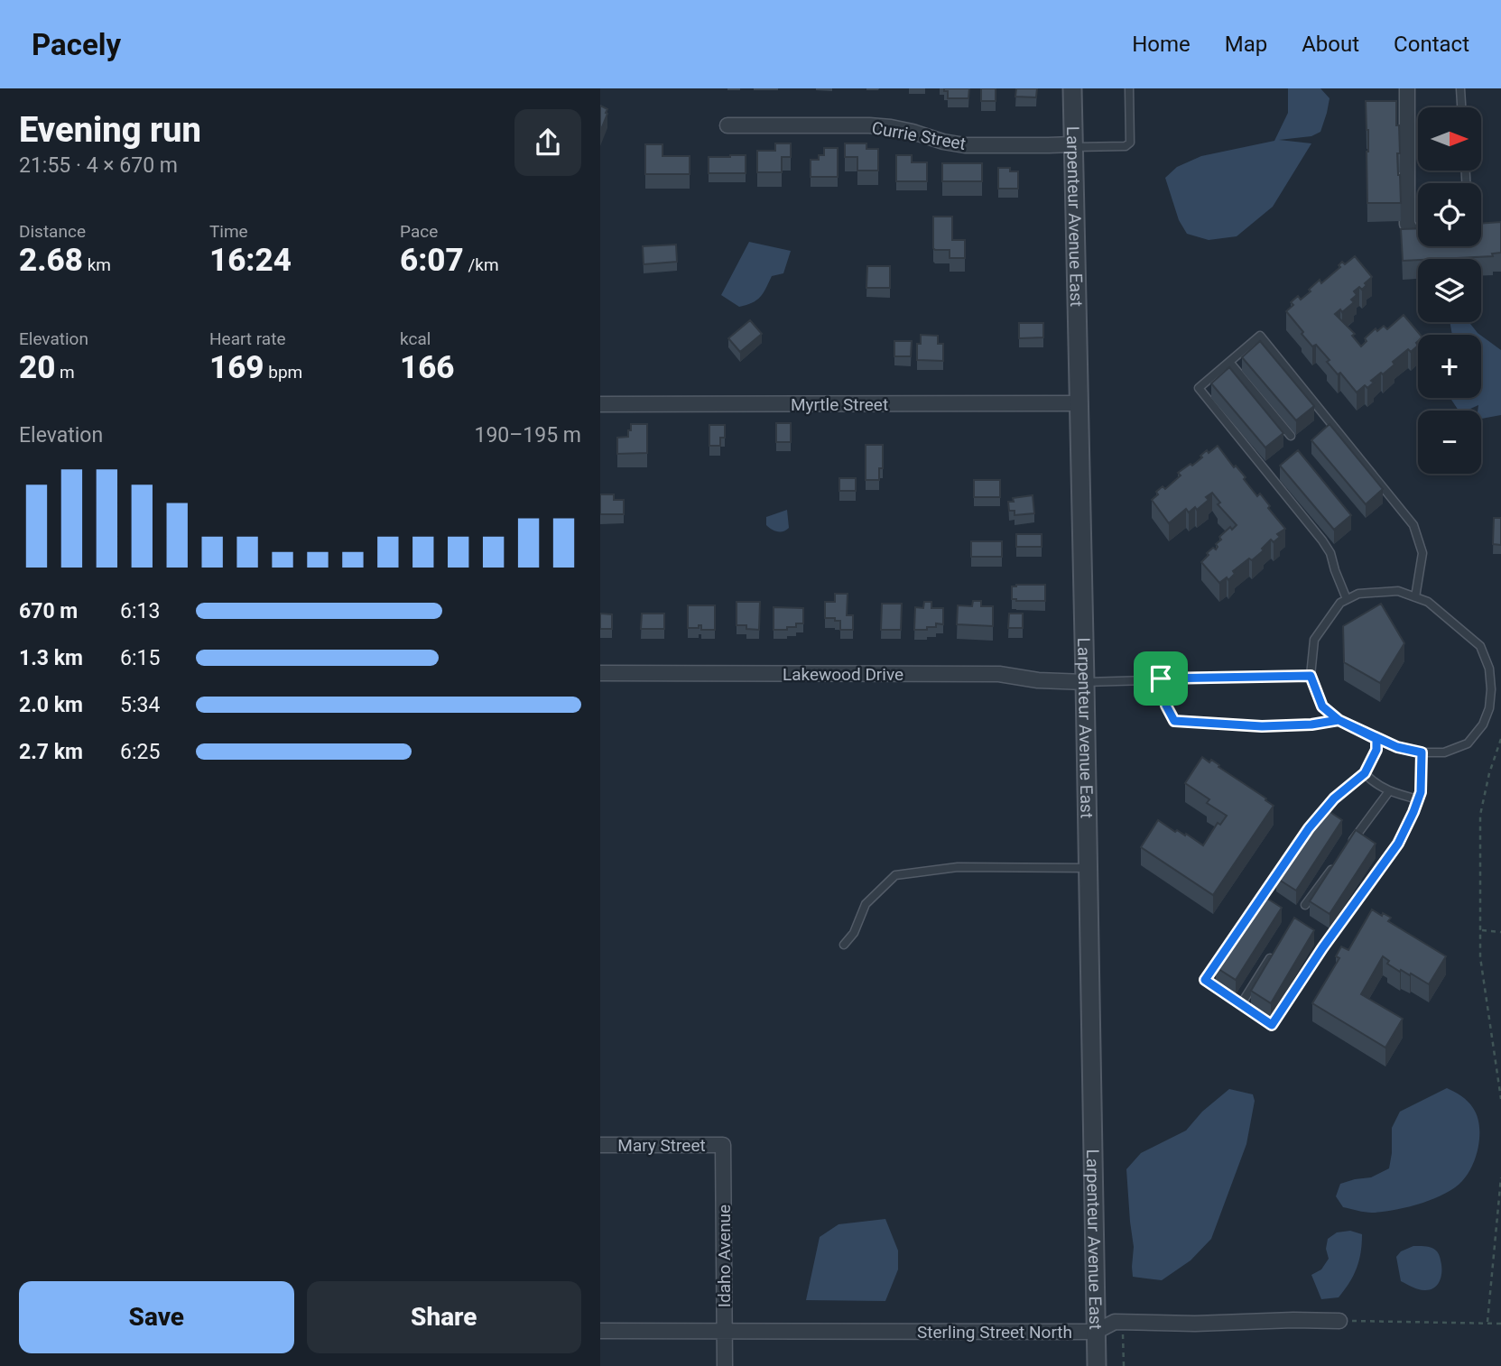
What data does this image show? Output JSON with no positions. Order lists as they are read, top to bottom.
{
  "streets": {
    "street": [
      "Currie Street",
      "Larpenteur Avenue East",
      "Myrtle Street",
      "Lakewood Drive",
      "Mary Street",
      "Idaho Avenue",
      "Sterling Street North"
    ]
  },
  "crossings": [
    ["Currie Street", "Larpenteur Avenue East"],
    ["Larpenteur Avenue East", "Myrtle Street"],
    ["Larpenteur Avenue East", "Lakewood Drive"],
    ["Larpenteur Avenue East", "Sterling Street North"],
    ["Mary Street", "Idaho Avenue"],
    ["Idaho Avenue", "Sterling Street North"]
  ],
  "north": "right",
  "page": {
    "header": "Pacely",
    "nav": [
      "Home",
      "Map",
      "About",
      "Contact"
    ],
    "heading": ["Evening run", "21:55 · 4 × 670 m"],
    "map_buttons": ["+", "−"],
    "stats": [
      ["Distance", "2.68 km"],
      ["Time", "16:24"],
      ["Pace", "6:07 /km"],
      ["Elevation", "20 m"],
      ["Heart rate", "169 bpm"],
      ["kcal", "166"]
    ],
    "chart": ["Elevation", "190–195 m"],
    "list": [
      {
        "name": "670 m",
        "note": "6:13"
      },
      {
        "name": "1.3 km",
        "note": "6:15"
      },
      {
        "name": "2.0 km",
        "note": "5:34"
      },
      {
        "name": "2.7 km",
        "note": "6:25"
      }
    ],
    "buttons": ["Save", "Share"]
  }
}
